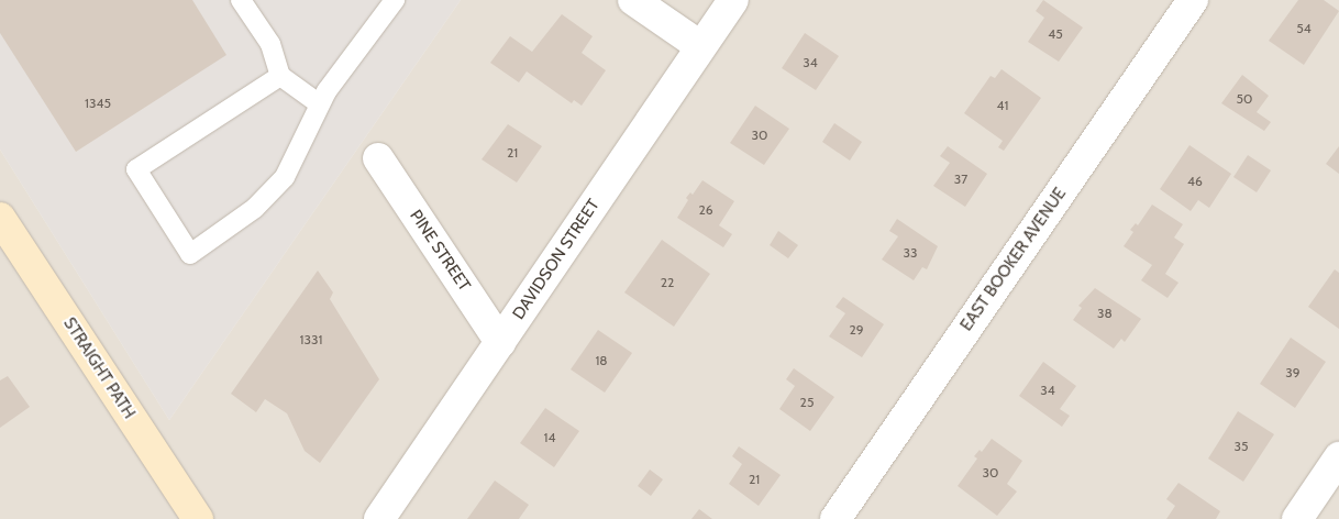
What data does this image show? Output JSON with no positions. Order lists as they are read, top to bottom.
{
  "streets": {
    "main road": ["STRAIGHT PATH"],
    "street": ["PINE STREET", "DAVIDSON STREET", "EAST BOOKER AVENUE"]
  },
  "crossings": [
    ["PINE STREET", "DAVIDSON STREET"]
  ],
  "house_numbers": [
    "54",
    "45",
    "34",
    "50",
    "1345",
    "41",
    "30",
    "21",
    "37",
    "46",
    "26",
    "33",
    "22",
    "38",
    "29",
    "1331",
    "18",
    "39",
    "34",
    "25",
    "14",
    "35",
    "30",
    "21"
  ]
}
